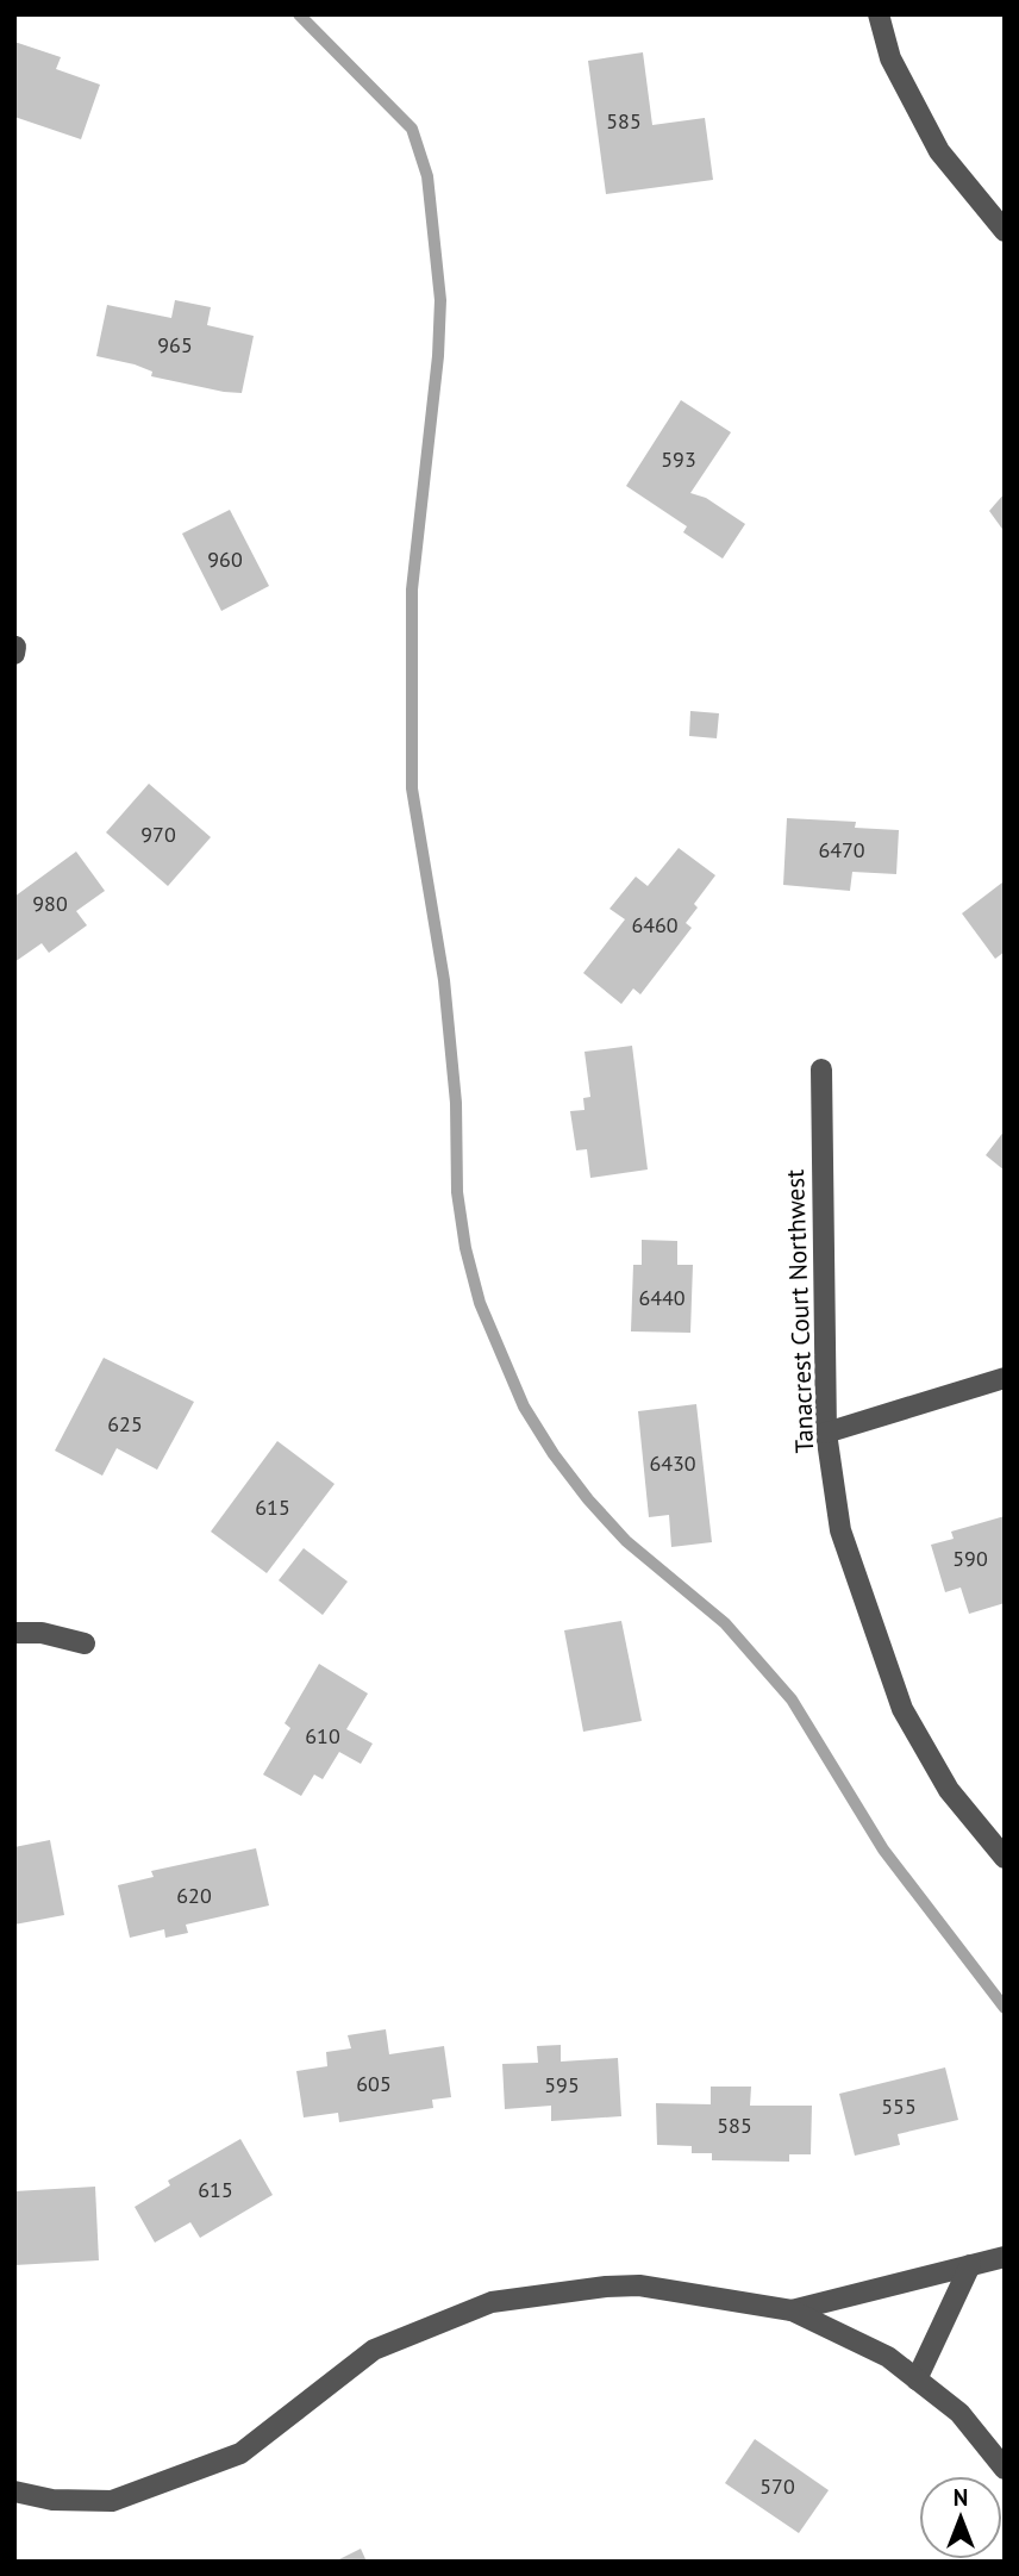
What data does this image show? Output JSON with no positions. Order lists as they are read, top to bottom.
{
  "streets": {
    "street": ["Tanacrest Court Northwest"]
  },
  "house_numbers": [
    "585",
    "965",
    "593",
    "960",
    "970",
    "6470",
    "980",
    "6460",
    "6440",
    "625",
    "6430",
    "615",
    "590",
    "610",
    "620",
    "605",
    "595",
    "555",
    "585",
    "615",
    "570"
  ],
  "north": "top"
}
